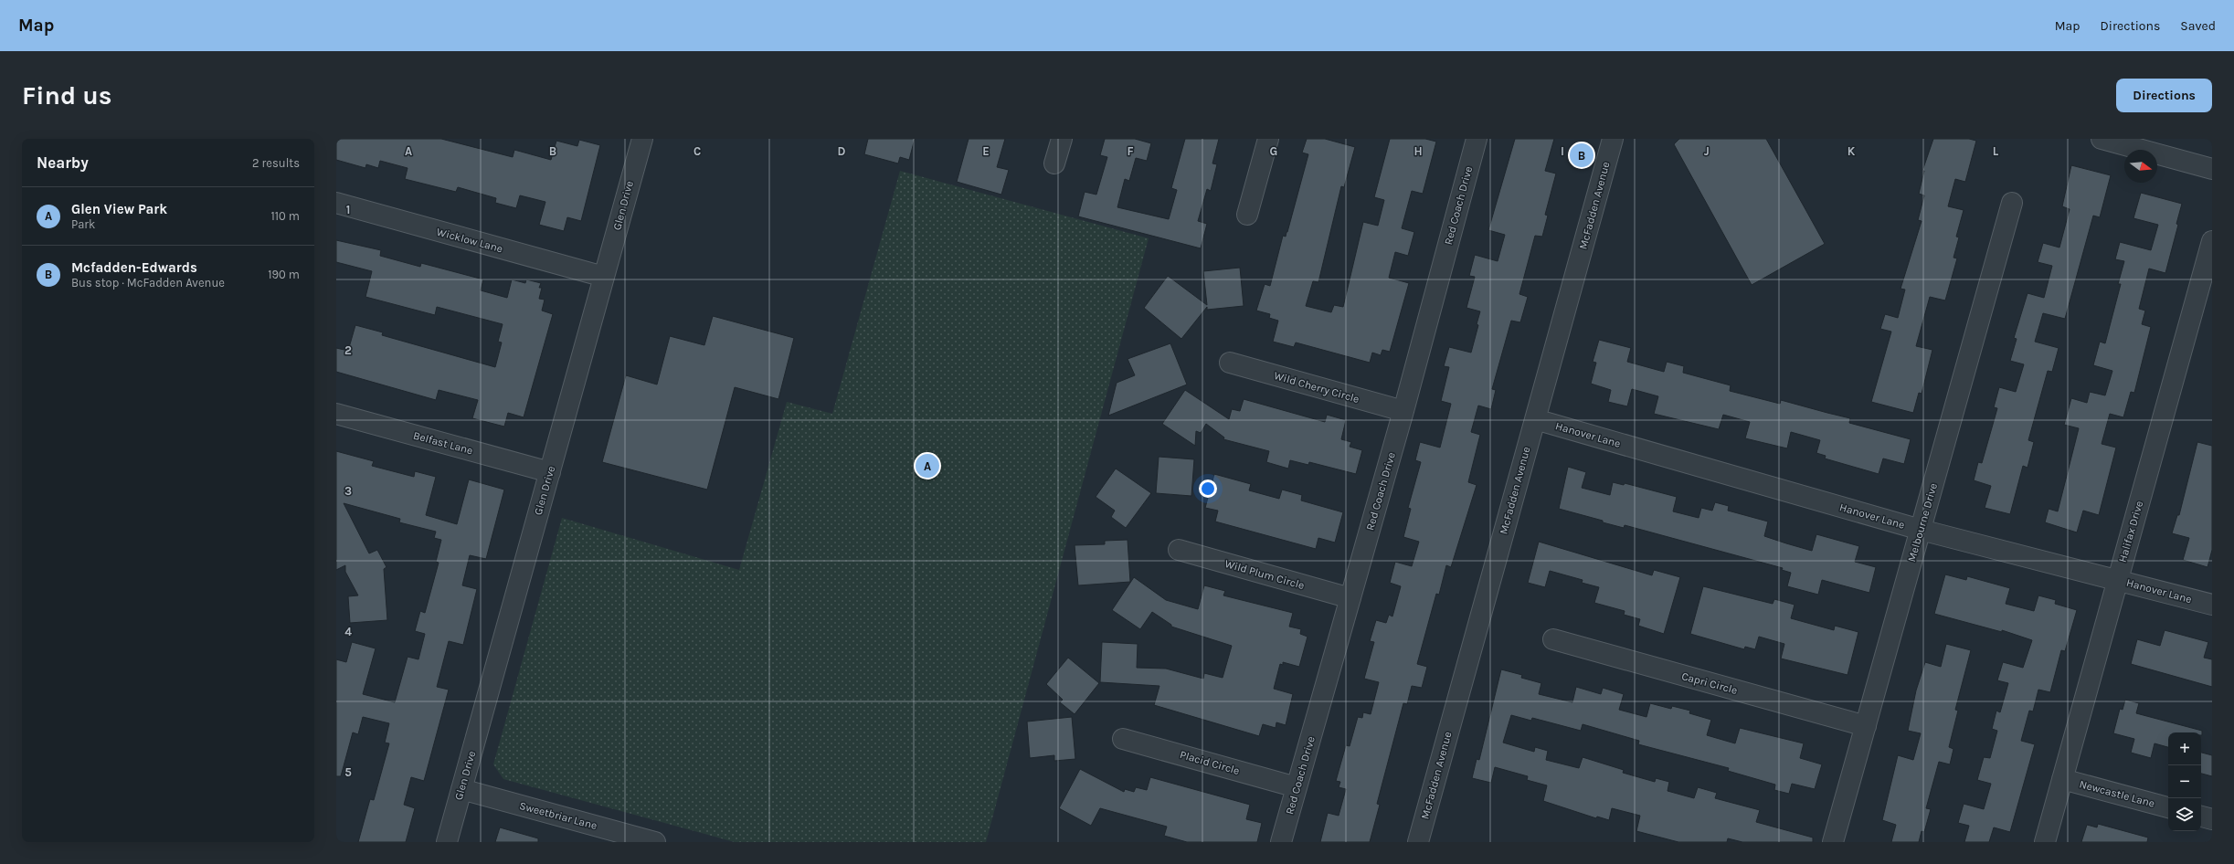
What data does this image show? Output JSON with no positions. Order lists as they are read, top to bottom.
{
  "streets": {
    "street": [
      "Glen Drive",
      "Red Coach Drive",
      "McFadden Avenue",
      "Wicklow Lane",
      "Wild Cherry Circle",
      "Hanover Lane",
      "Belfast Lane",
      "Melbourne Drive",
      "Halifax Drive",
      "Wild Plum Circle",
      "Capri Circle",
      "Placid Circle",
      "Newcastle Lane",
      "Sweetbriar Lane"
    ]
  },
  "crossings": [
    ["Glen Drive", "Wicklow Lane"],
    ["Glen Drive", "Belfast Lane"],
    ["Glen Drive", "Sweetbriar Lane"],
    ["Red Coach Drive", "Wild Cherry Circle"],
    ["Red Coach Drive", "Wild Plum Circle"],
    ["Red Coach Drive", "Placid Circle"],
    ["McFadden Avenue", "Hanover Lane"],
    ["Hanover Lane", "Melbourne Drive"],
    ["Hanover Lane", "Halifax Drive"],
    ["Melbourne Drive", "Capri Circle"],
    ["Halifax Drive", "Newcastle Lane"]
  ],
  "north": "right",
  "page": {
    "header": "Map",
    "nav": ["Map", "Directions", "Saved"],
    "buttons": "Directions",
    "title": "Find us",
    "heading": ["Nearby", "2 results"],
    "pins": ["B", "A"],
    "list": [
      {
        "mark": "A",
        "name": "Glen View Park",
        "note": "Park",
        "value": "110 m"
      },
      {
        "mark": "B",
        "name": "Mcfadden-Edwards",
        "note": "Bus stop · McFadden Avenue",
        "value": "190 m"
      }
    ],
    "map_buttons": ["+", "−"]
  },
  "grid": {
    "columns": [
      "A",
      "B",
      "C",
      "D",
      "E",
      "F",
      "G",
      "H",
      "I",
      "J",
      "K",
      "L"
    ],
    "rows": [
      "1",
      "2",
      "3",
      "4",
      "5"
    ]
  }
}
